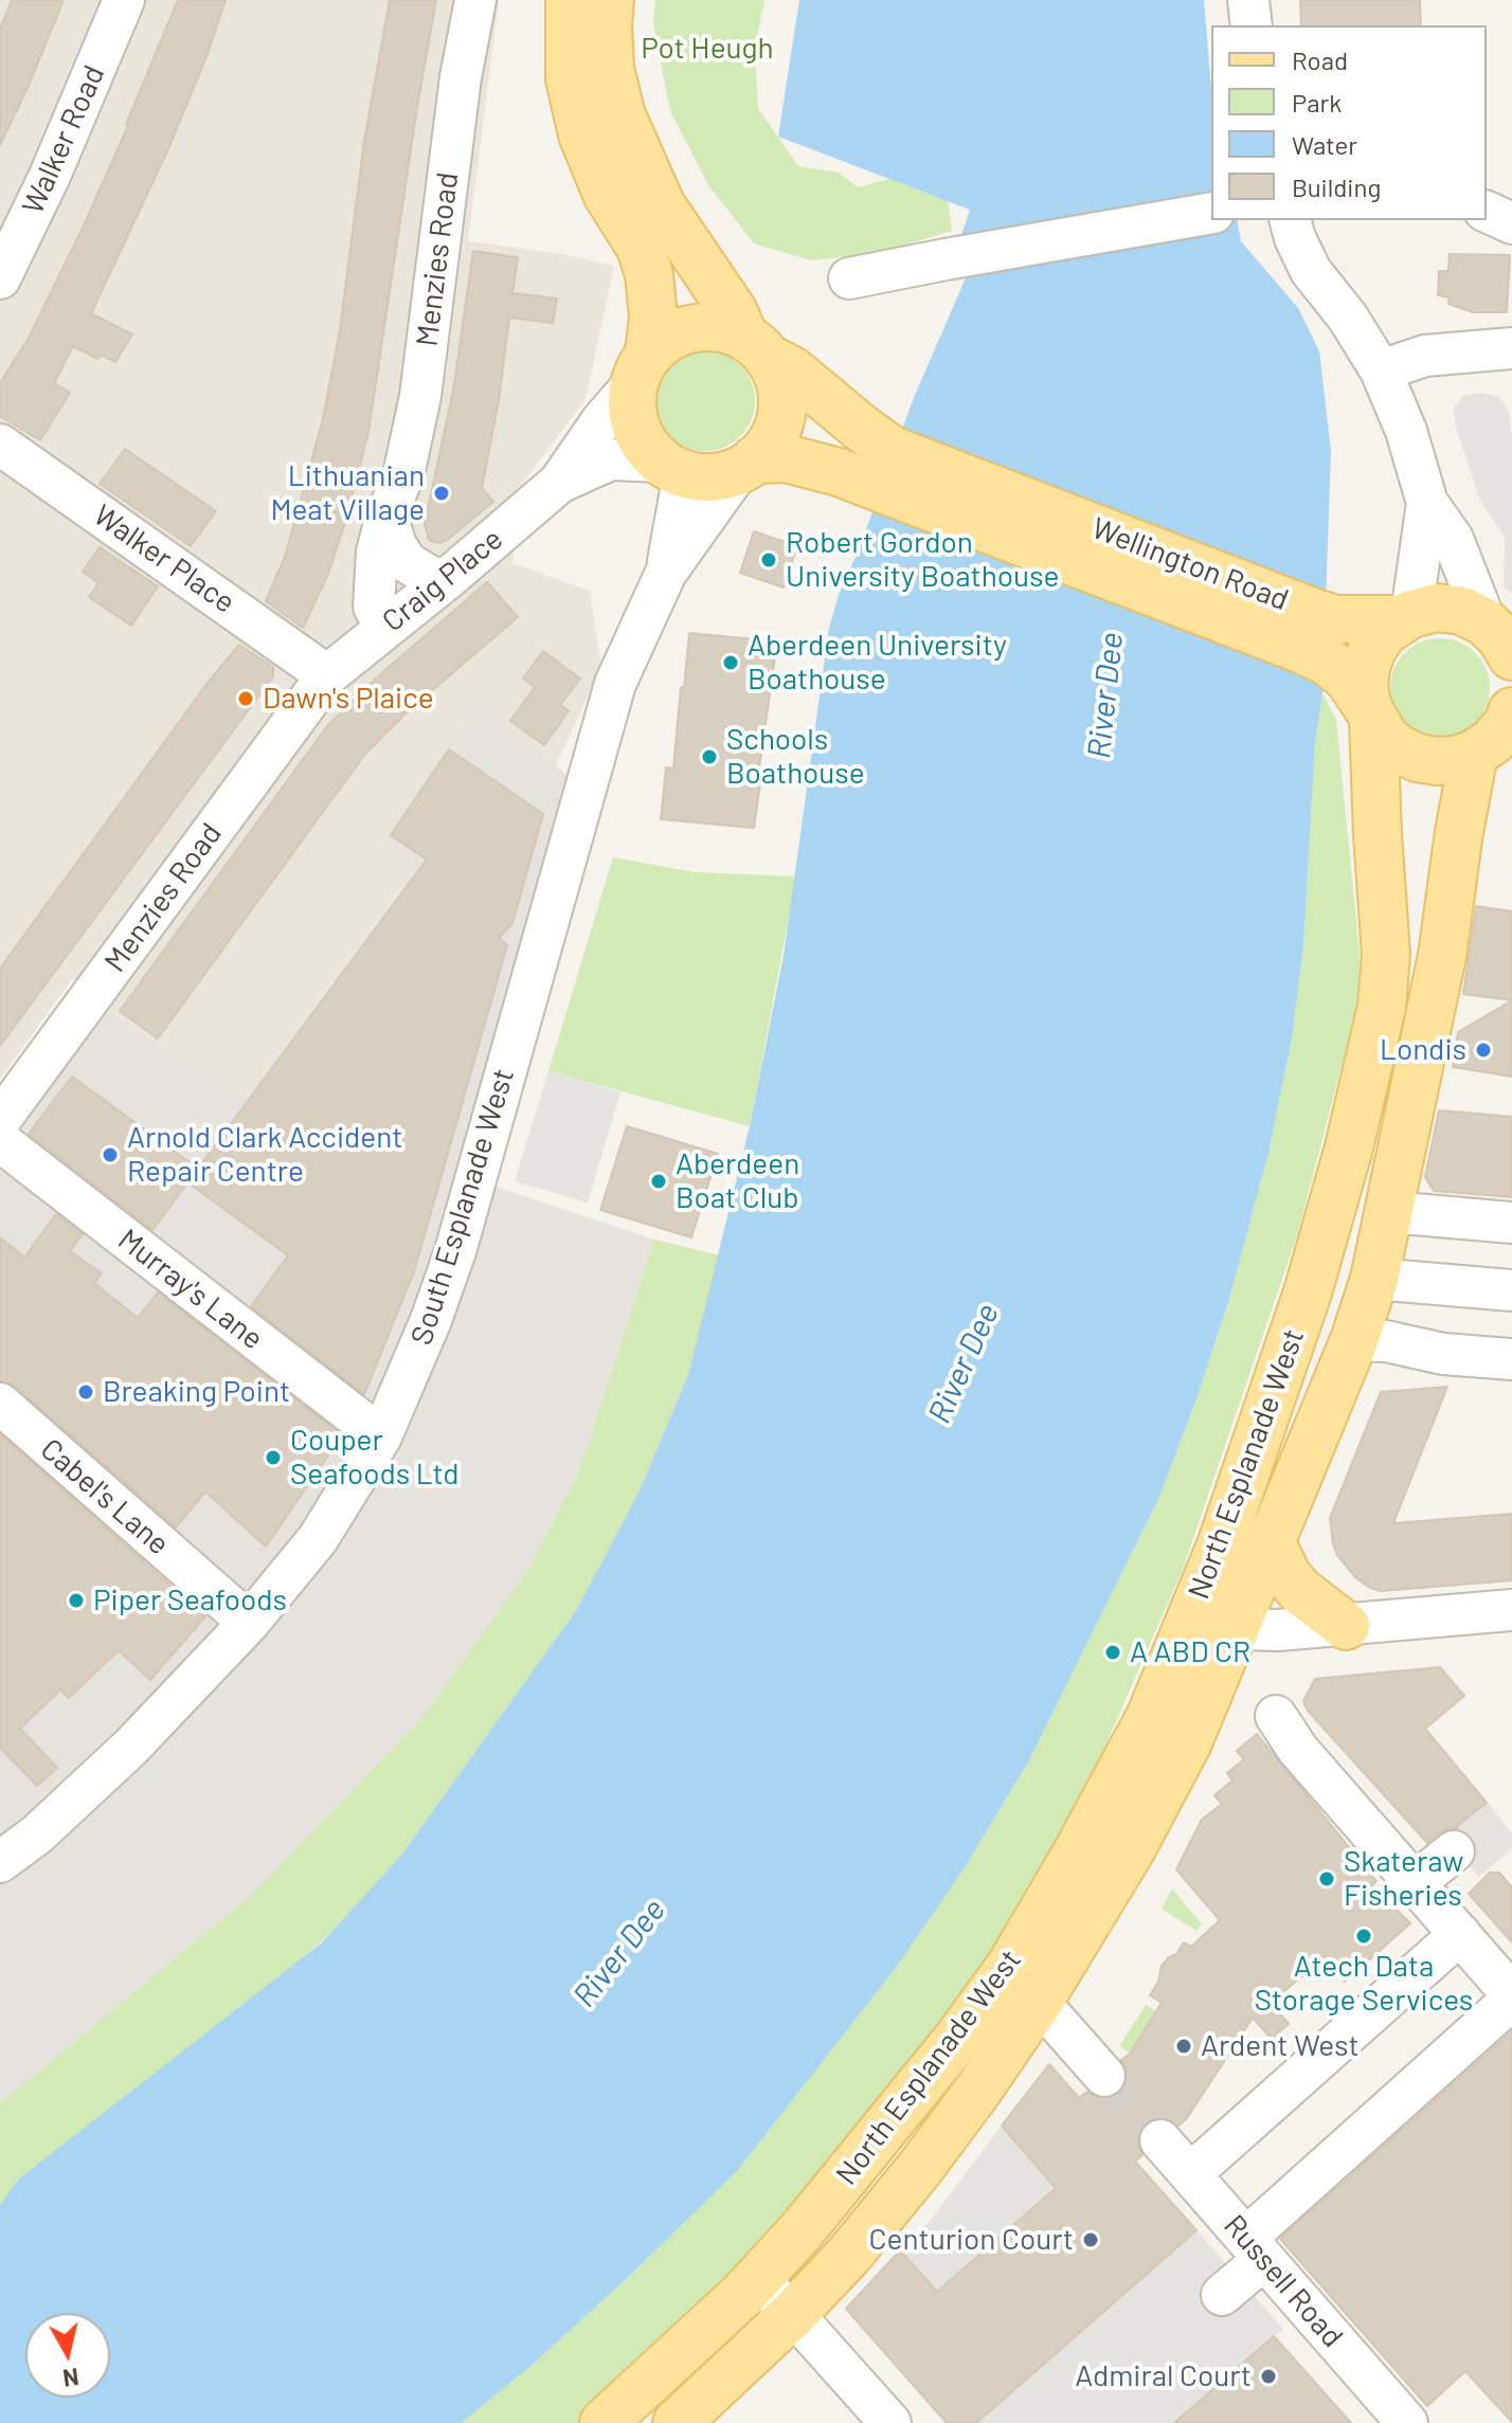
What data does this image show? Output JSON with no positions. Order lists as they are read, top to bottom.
{
  "streets": {
    "main road": ["Wellington Road", "North Esplanade West"],
    "street": [
      "Walker Road",
      "Menzies Road",
      "Walker Place",
      "Craig Place",
      "South Esplanade West",
      "Murray's Lane",
      "Cabel's Lane",
      "Russell Road"
    ]
  },
  "crossings": [
    ["Menzies Road", "Walker Place"],
    ["Menzies Road", "Craig Place"],
    ["Walker Place", "Craig Place"],
    ["Wellington Road", "Craig Place"],
    ["Wellington Road", "South Esplanade West"],
    ["Wellington Road", "North Esplanade West"],
    ["Craig Place", "South Esplanade West"],
    ["South Esplanade West", "Murray's Lane"],
    ["South Esplanade West", "Cabel's Lane"]
  ],
  "water": ["River Dee"],
  "parks": ["Pot Heugh"],
  "places": [
    "Lithuanian Meat Village",
    "Robert Gordon University Boathouse",
    "Aberdeen University Boathouse",
    "Dawn's Plaice",
    "Schools Boathouse",
    "Londis",
    "Arnold Clark Accident Repair Centre",
    "Aberdeen Boat Club",
    "Breaking Point",
    "Couper Seafoods Ltd",
    "Piper Seafoods",
    "A ABD CR",
    "Skateraw Fisheries",
    "Atech Data Storage Services",
    "Ardent West",
    "Centurion Court",
    "Admiral Court"
  ],
  "legend": [
    "Road",
    "Park",
    "Water",
    "Building"
  ],
  "north": "bottom"
}
